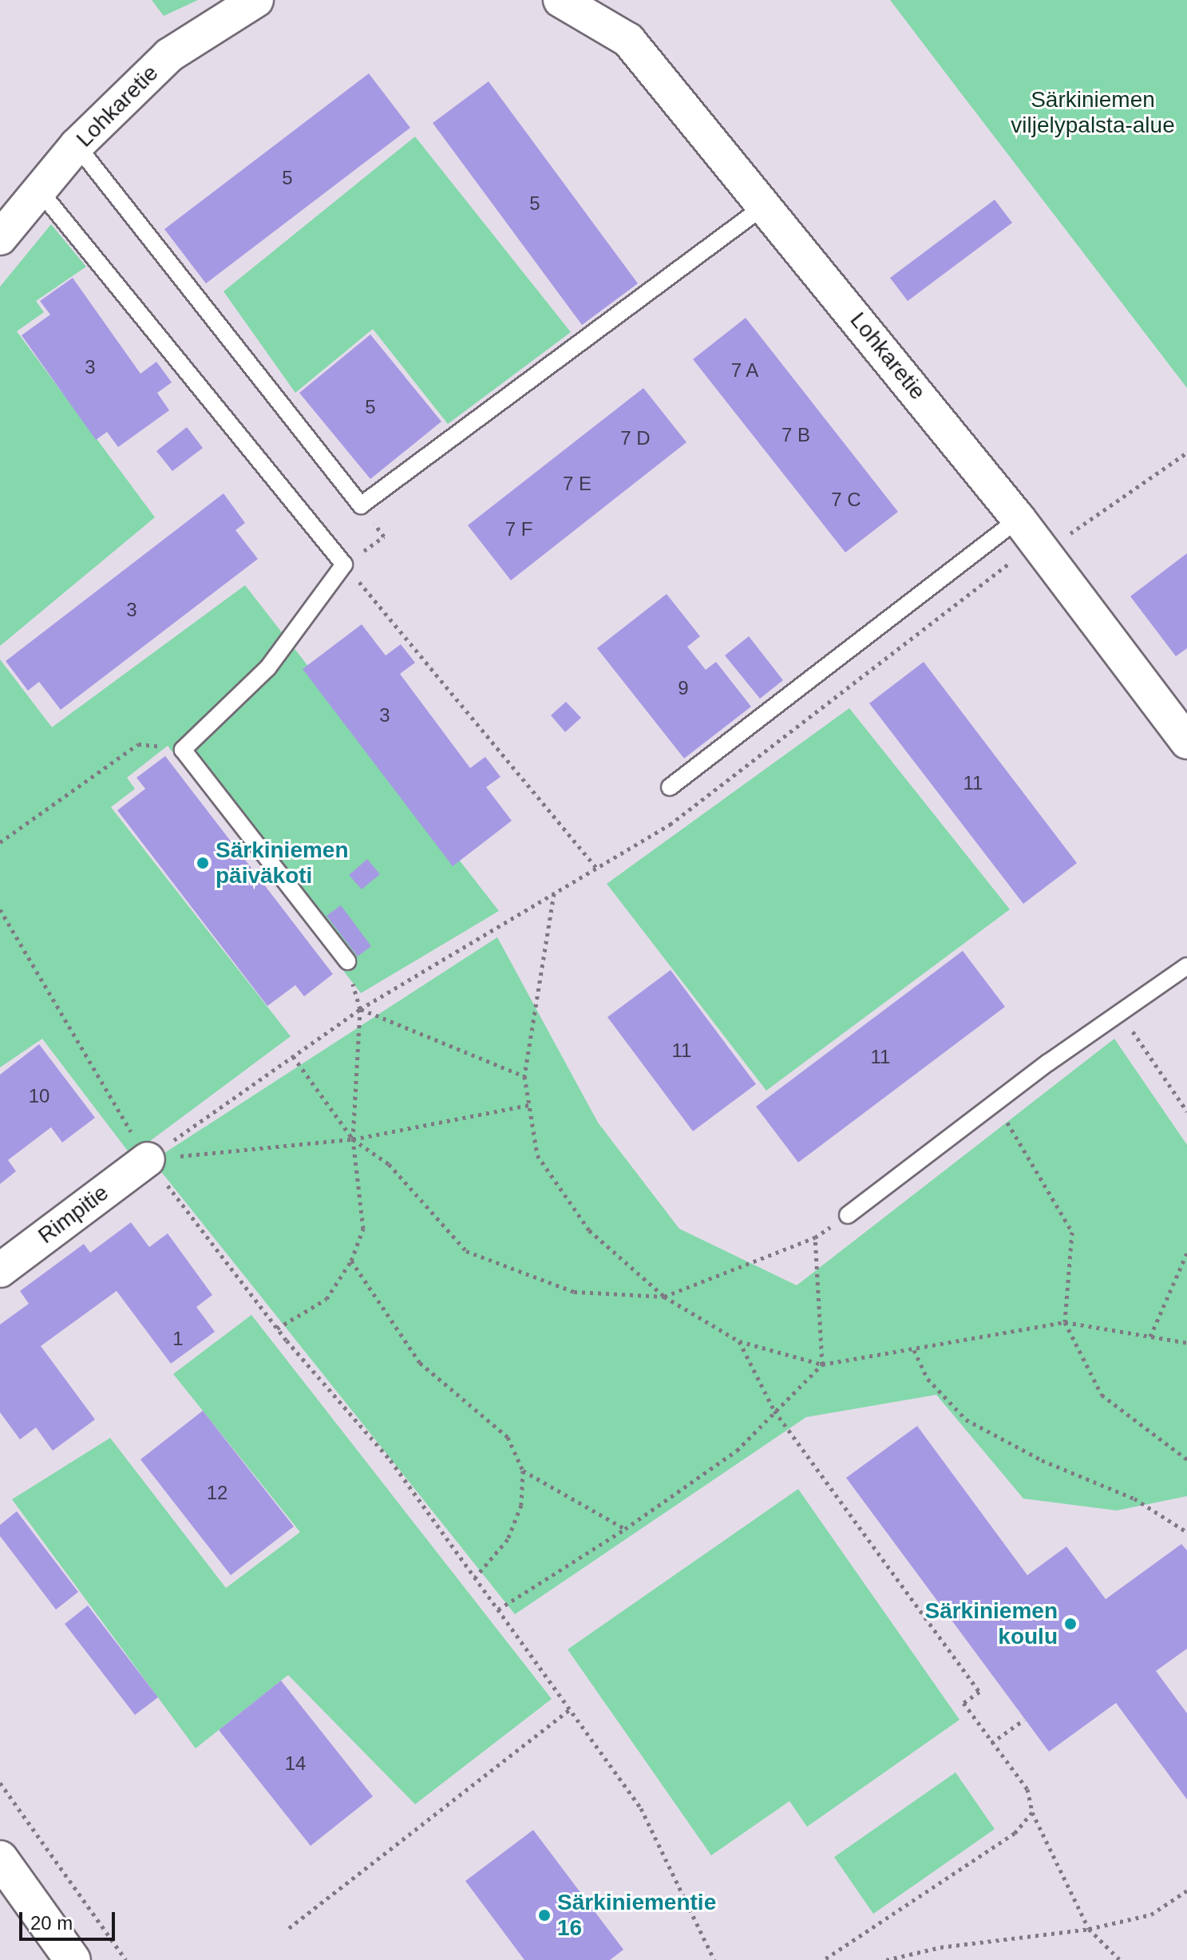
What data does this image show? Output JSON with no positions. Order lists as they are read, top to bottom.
{
  "streets": {
    "street": ["Lohkaretie", "Rimpitie"]
  },
  "parks": ["Särkiniemen viljelypalsta-alue"],
  "places": ["Särkiniemen päiväkoti", "Särkiniemen koulu", "Särkiniementie 16"],
  "house_numbers": [
    "5",
    "5",
    "3",
    "7 A",
    "5",
    "7 B",
    "7 D",
    "7 E",
    "7 C",
    "7 F",
    "3",
    "9",
    "3",
    "11",
    "11",
    "11",
    "10",
    "1",
    "12",
    "14"
  ],
  "scale_bar": "20 m"
}
